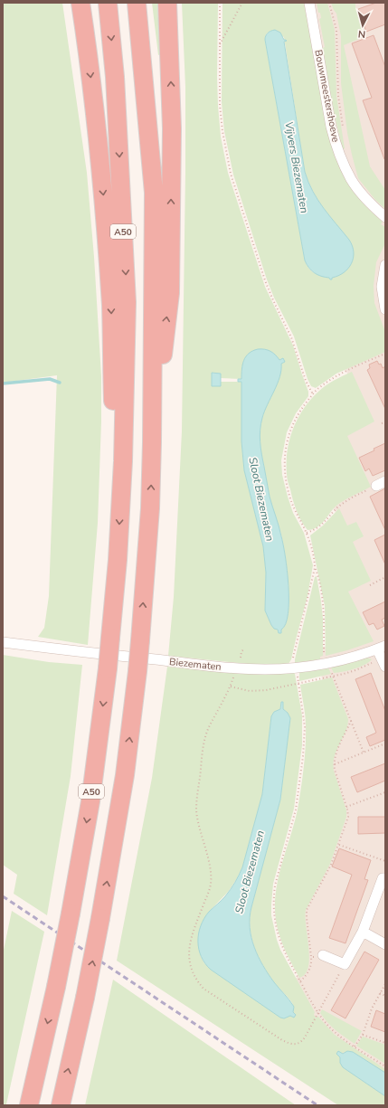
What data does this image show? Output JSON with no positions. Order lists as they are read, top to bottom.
{
  "streets": {
    "highway": ["A50"],
    "street": ["Bouwmeestershoeve", "Biezematen"]
  },
  "water": ["Vijvers Biezematen", "Sloot Biezematen"],
  "north": "bottom"
}
